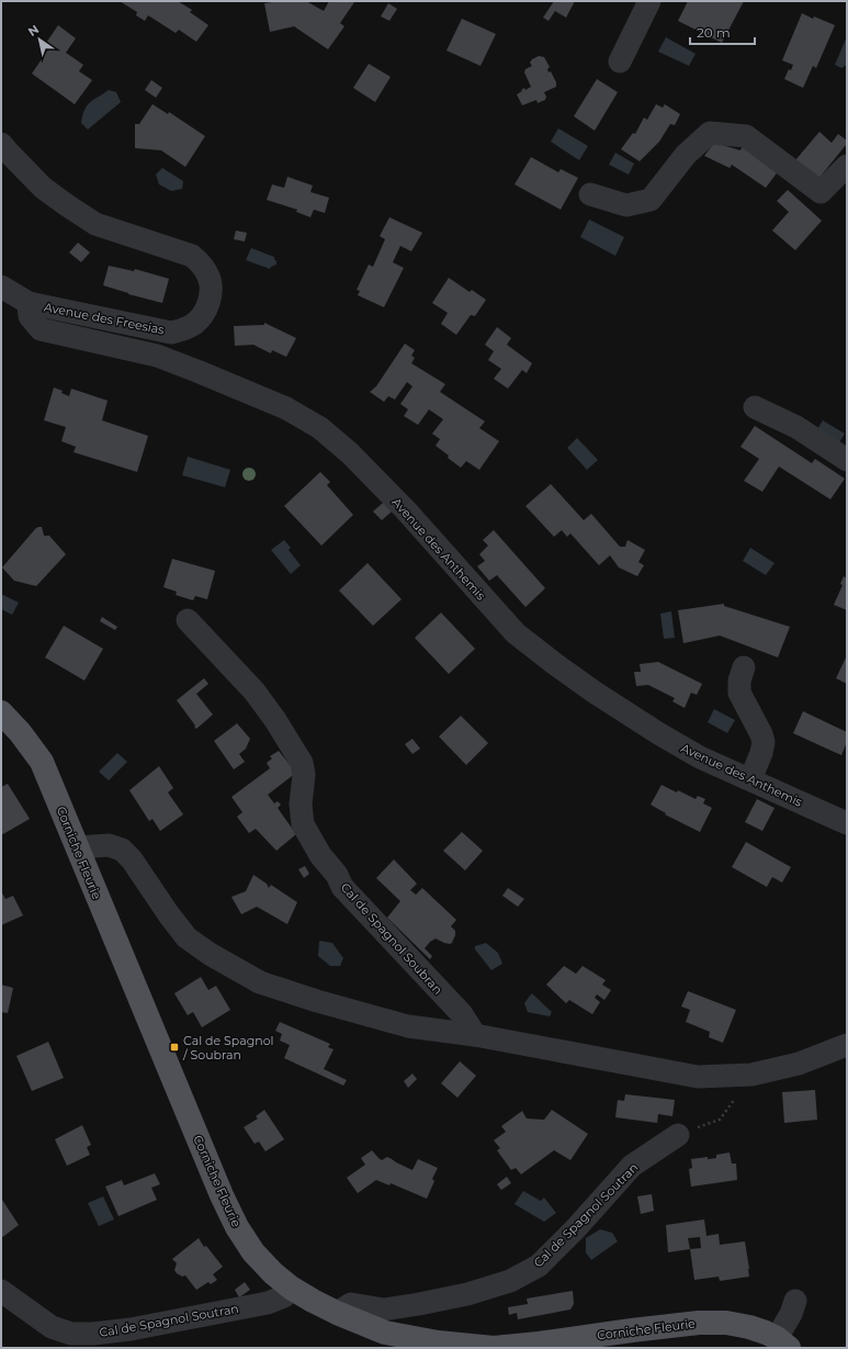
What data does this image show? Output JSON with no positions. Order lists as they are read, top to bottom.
{
  "streets": {
    "main road": ["Corniche Fleurie"],
    "street": [
      "Avenue des Freesias",
      "Avenue des Anthemis",
      "Cal de Spagnol Soubran",
      "Cal de Spagnol Soutran"
    ]
  },
  "crossings": [
    ["Avenue des Freesias", "Avenue des Anthemis"],
    ["Corniche Fleurie", "Cal de Spagnol Soutran"]
  ],
  "places": {
    "transit": ["Cal de Spagnol / Soubran"]
  },
  "scale_bar": "20 m",
  "north": "top left"
}
